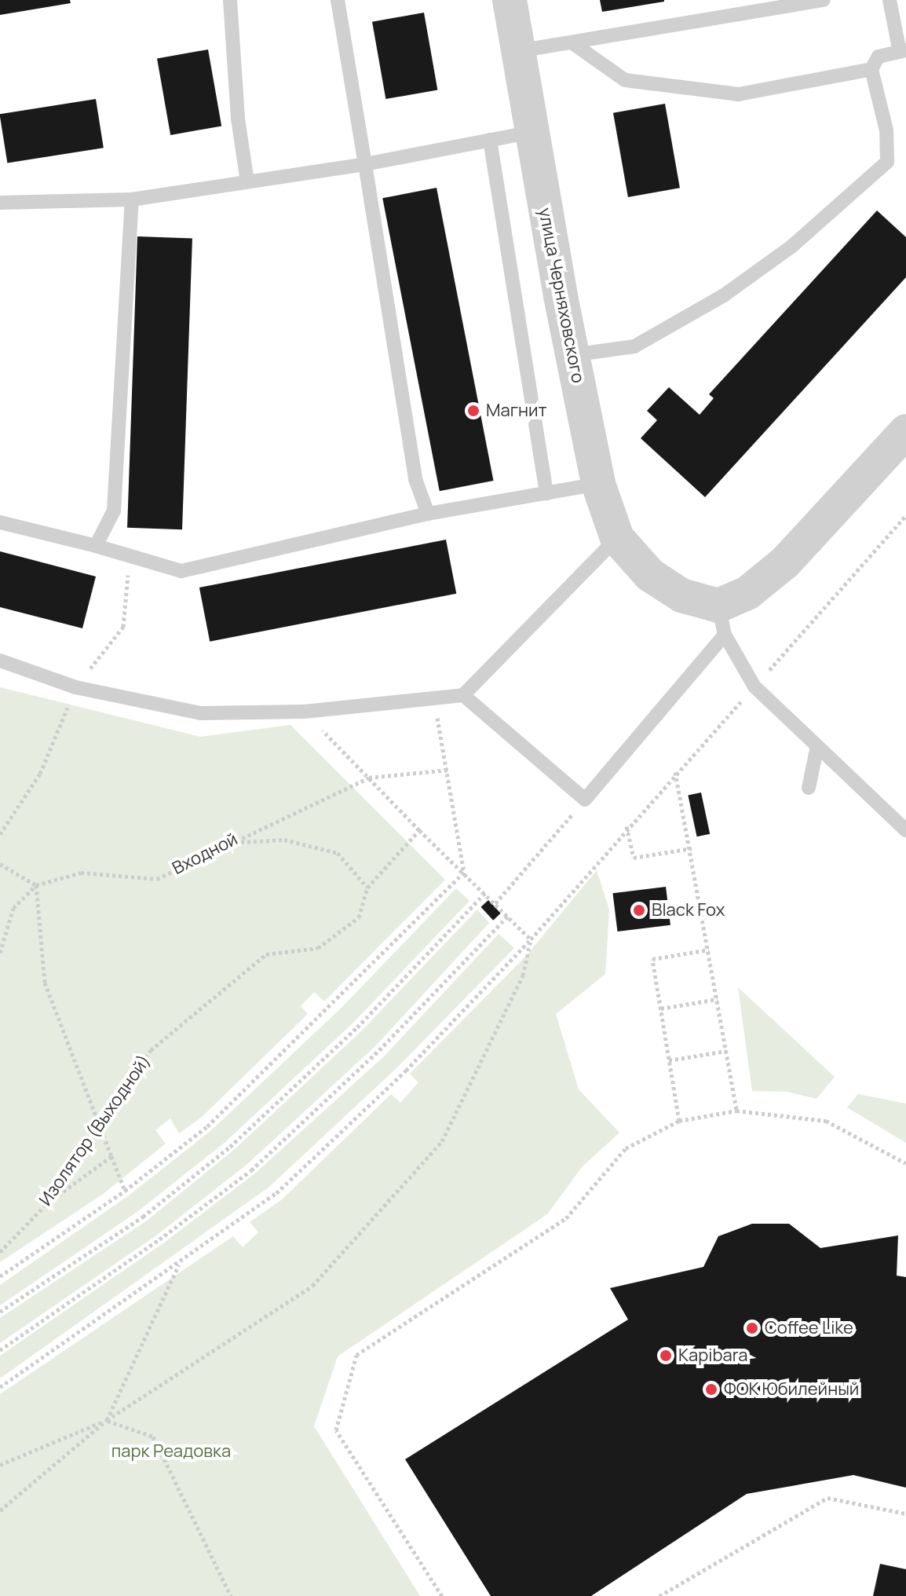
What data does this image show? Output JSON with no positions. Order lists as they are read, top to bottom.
{
  "streets": {
    "street": ["улица Черняховского"],
    "path": ["Входной", "Изолятор (Выходной)"]
  },
  "parks": ["парк Реадовка"],
  "places": [
    "Магнит",
    "Black Fox",
    "Coffee Like",
    "Kapibara",
    "ФОК Юбилейный"
  ]
}
